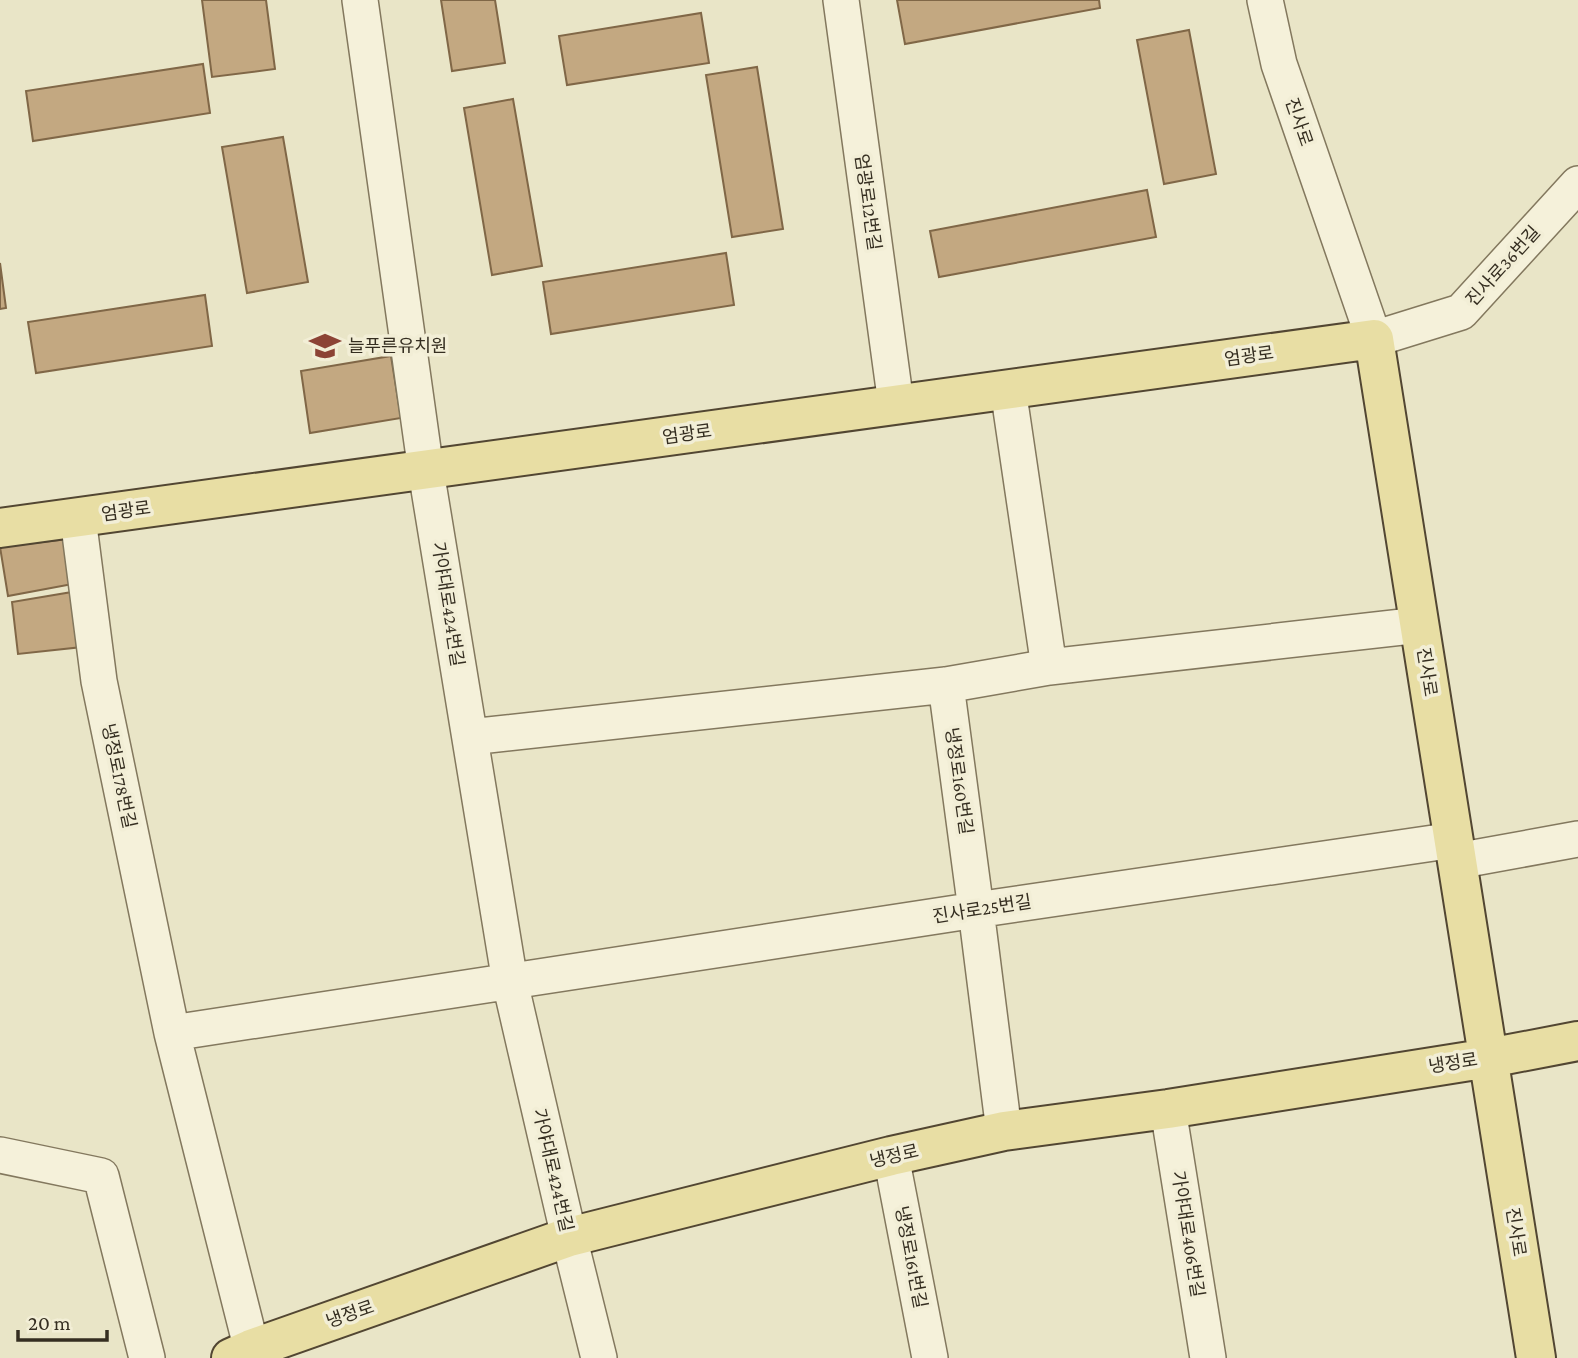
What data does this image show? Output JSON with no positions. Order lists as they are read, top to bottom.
{
  "streets": {
    "main road": ["진사로", "엄광로", "냉정로"],
    "street": [
      "엄광로12번길",
      "진사로36번길",
      "가야대로424번길",
      "냉정로178번길",
      "냉정로160번길",
      "진사로25번길",
      "가야대로406번길",
      "냉정로161번길"
    ]
  },
  "crossings": [
    ["진사로", "진사로36번길"],
    ["진사로", "엄광로"],
    ["진사로", "진사로25번길"],
    ["진사로", "냉정로"],
    ["엄광로12번길", "엄광로"],
    ["진사로36번길", "엄광로"],
    ["엄광로", "가야대로424번길"],
    ["엄광로", "냉정로178번길"],
    ["가야대로424번길", "진사로25번길"],
    ["가야대로424번길", "냉정로"],
    ["냉정로178번길", "냉정로"],
    ["냉정로160번길", "진사로25번길"],
    ["냉정로160번길", "냉정로"],
    ["냉정로", "가야대로406번길"],
    ["냉정로", "냉정로161번길"]
  ],
  "places": {
    "school or university": ["늘푸른유치원"]
  },
  "scale_bar": "20 m"
}
